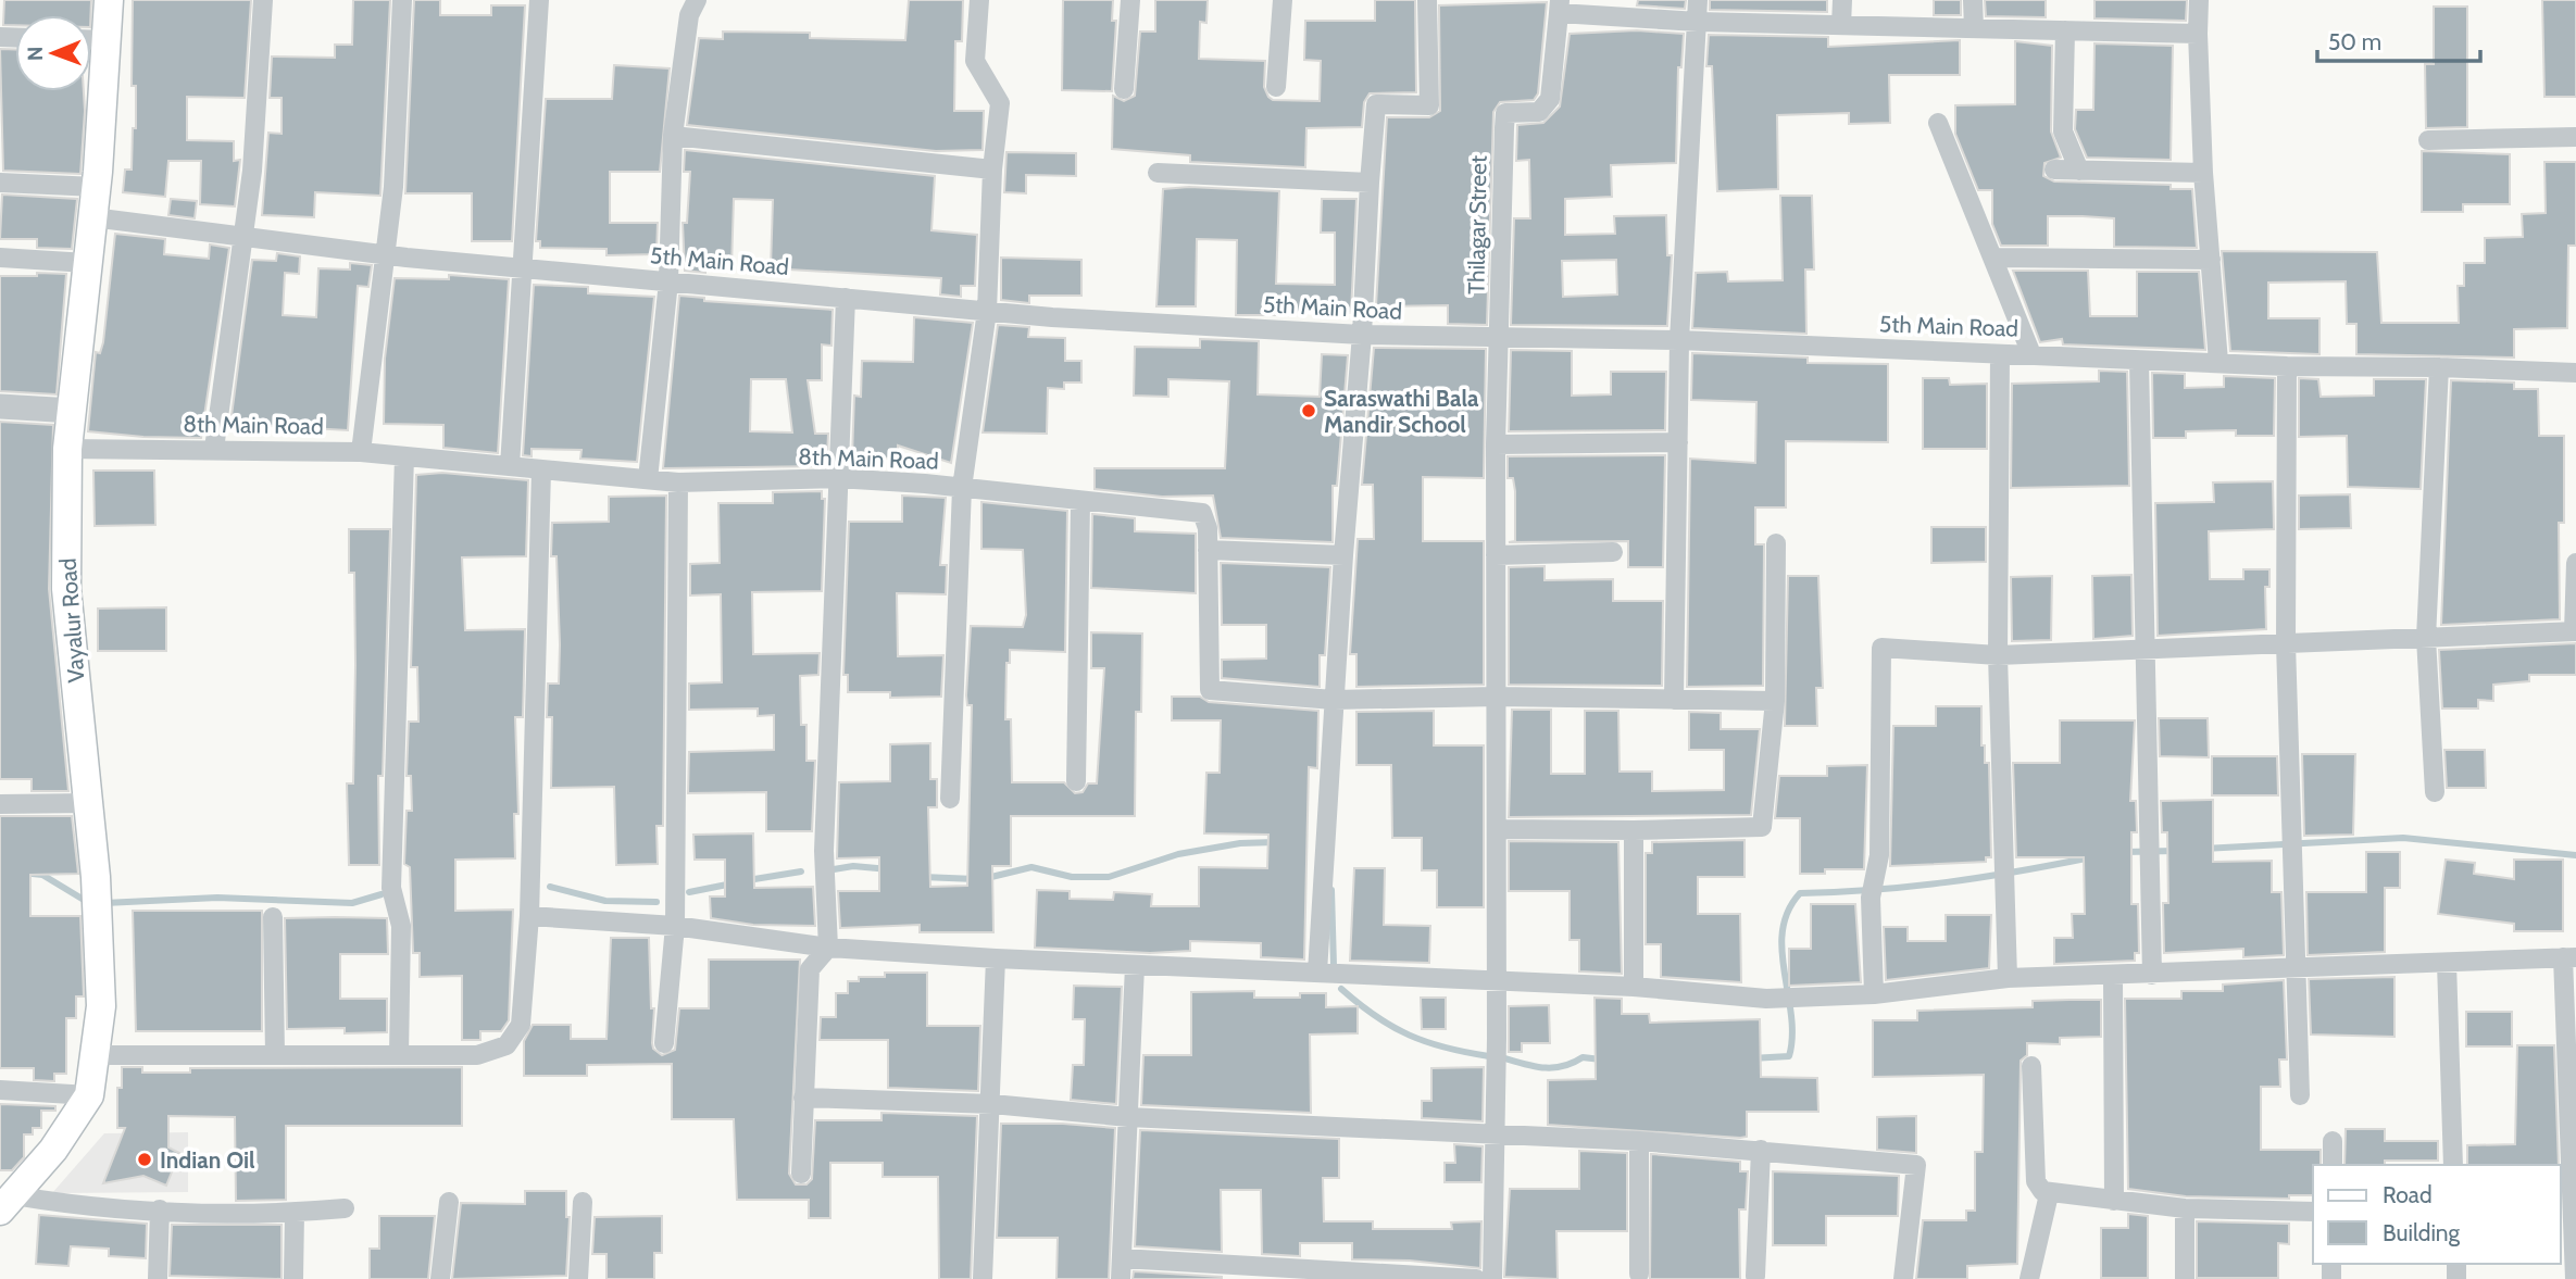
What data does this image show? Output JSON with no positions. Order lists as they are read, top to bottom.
{
  "streets": {
    "main road": ["Vayalur Road"],
    "street": ["Thilagar Street", "5th Main Road", "8th Main Road"]
  },
  "crossings": [
    ["Thilagar Street", "5th Main Road"],
    ["Thilagar Street", "8th Main Road"],
    ["5th Main Road", "Vayalur Road"],
    ["8th Main Road", "Vayalur Road"]
  ],
  "places": ["Saraswathi Bala Mandir School", "Indian Oil"],
  "legend": ["Road", "Building"],
  "scale_bar": "50 m",
  "north": "left"
}
